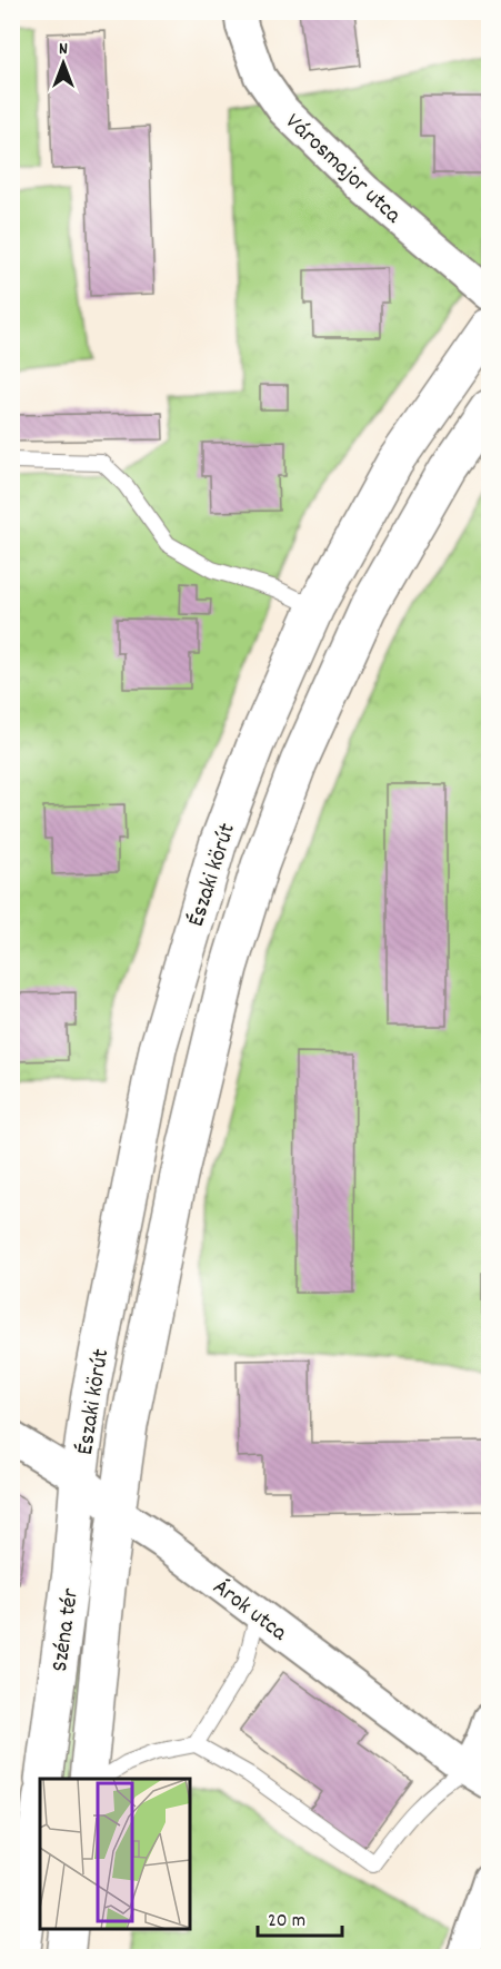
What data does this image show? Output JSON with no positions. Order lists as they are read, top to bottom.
{
  "streets": {
    "main road": ["Északi körút", "Széna tér"],
    "street": ["Városmajor utca", "Árok utca"]
  },
  "crossings": [
    ["Északi körút", "Árok utca"],
    ["Északi körút", "Széna tér"],
    ["Árok utca", "Széna tér"]
  ],
  "scale_bar": "20 m",
  "north": "top"
}
